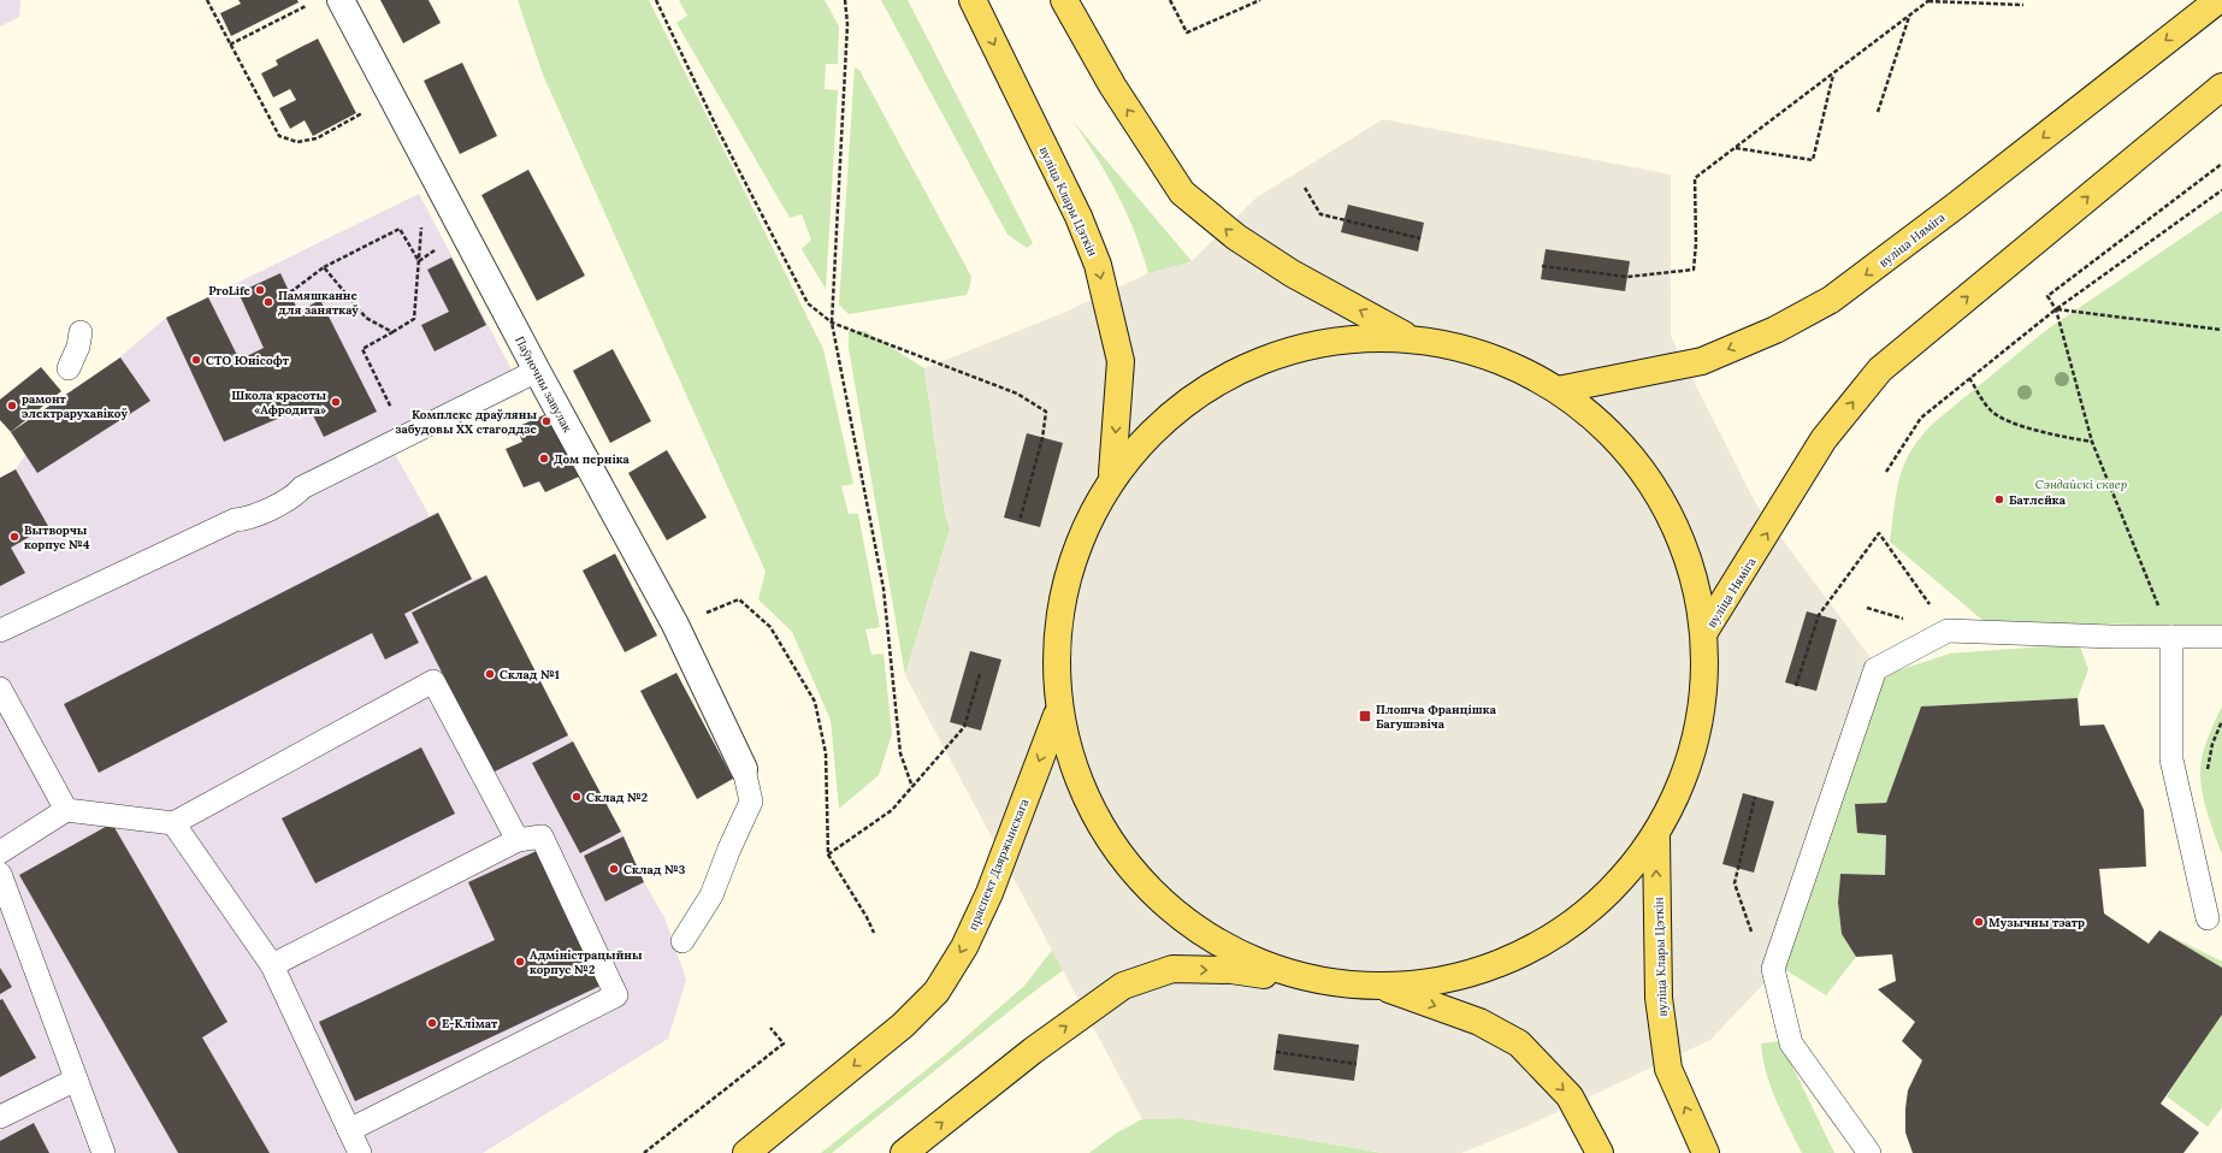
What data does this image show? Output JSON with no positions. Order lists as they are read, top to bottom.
{
  "streets": {
    "main road": ["вуліца Клары Цэткін", "вуліца Няміга", "праспект Дзяржынскага"],
    "street": ["Паўночны завулак"]
  },
  "one_way": ["праспект Дзяржынскага"],
  "parks": ["Сэндайскі сквер"],
  "places": {
    "other": [
      "ProLife",
      "Памяшканне для заняткаў",
      "СТО Юнісофт",
      "Школа красоты «Афродита»",
      "рамонт электрарухавікоў",
      "Комплекс драўляны забудовы ХХ стагоддзе",
      "Дом перніка",
      "Батлейка",
      "Вытворчы корпус №4",
      "Склад №1",
      "Склад №2",
      "Склад №3",
      "Музычны тэатр",
      "Адміністрацыйны корпус №2",
      "Е-Клімат"
    ],
    "transit": ["Плошча Францішка Багушэвіча"]
  }
}
